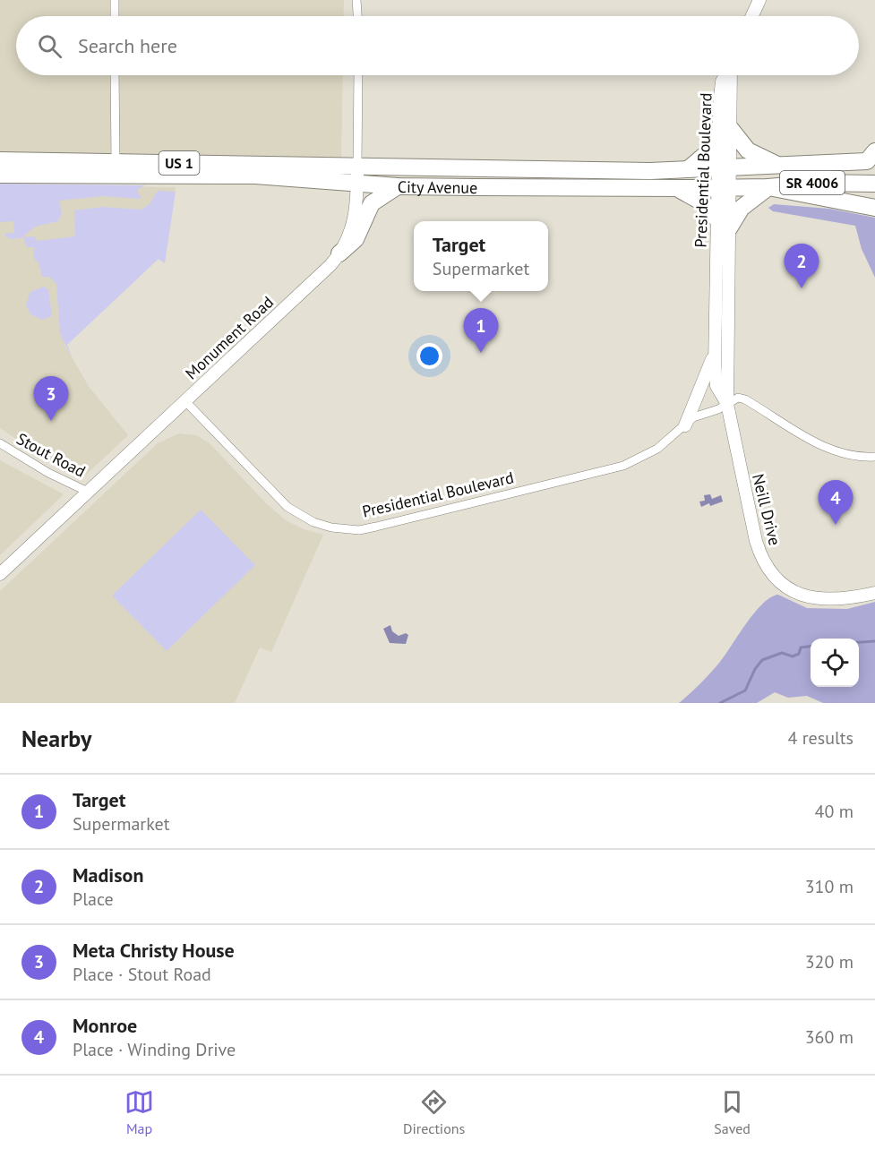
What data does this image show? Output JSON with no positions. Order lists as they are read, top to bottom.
{
  "streets": {
    "highway": ["US 1", "SR 4006", "City Avenue"],
    "main road": ["Presidential Boulevard", "Monument Road", "Neill Drive"],
    "street": ["Stout Road"]
  },
  "crossings": [
    ["US 1", "City Avenue"],
    ["Presidential Boulevard", "City Avenue"],
    ["Presidential Boulevard", "Monument Road"],
    ["Presidential Boulevard", "Neill Drive"],
    ["City Avenue", "Monument Road"],
    ["Monument Road", "Stout Road"]
  ],
  "page": {
    "search": "Search here",
    "popup": ["Target", "Supermarket"],
    "pins": [
      "2",
      "1",
      "3",
      "4"
    ],
    "heading": ["Nearby", "4 results"],
    "list": [
      {
        "mark": "1",
        "name": "Target",
        "note": "Supermarket",
        "value": "40 m"
      },
      {
        "mark": "2",
        "name": "Madison",
        "note": "Place",
        "value": "310 m"
      },
      {
        "mark": "3",
        "name": "Meta Christy House",
        "note": "Place · Stout Road",
        "value": "320 m"
      },
      {
        "mark": "4",
        "name": "Monroe",
        "note": "Place · Winding Drive",
        "value": "360 m"
      }
    ],
    "nav": ["Map", "Directions", "Saved"]
  }
}
